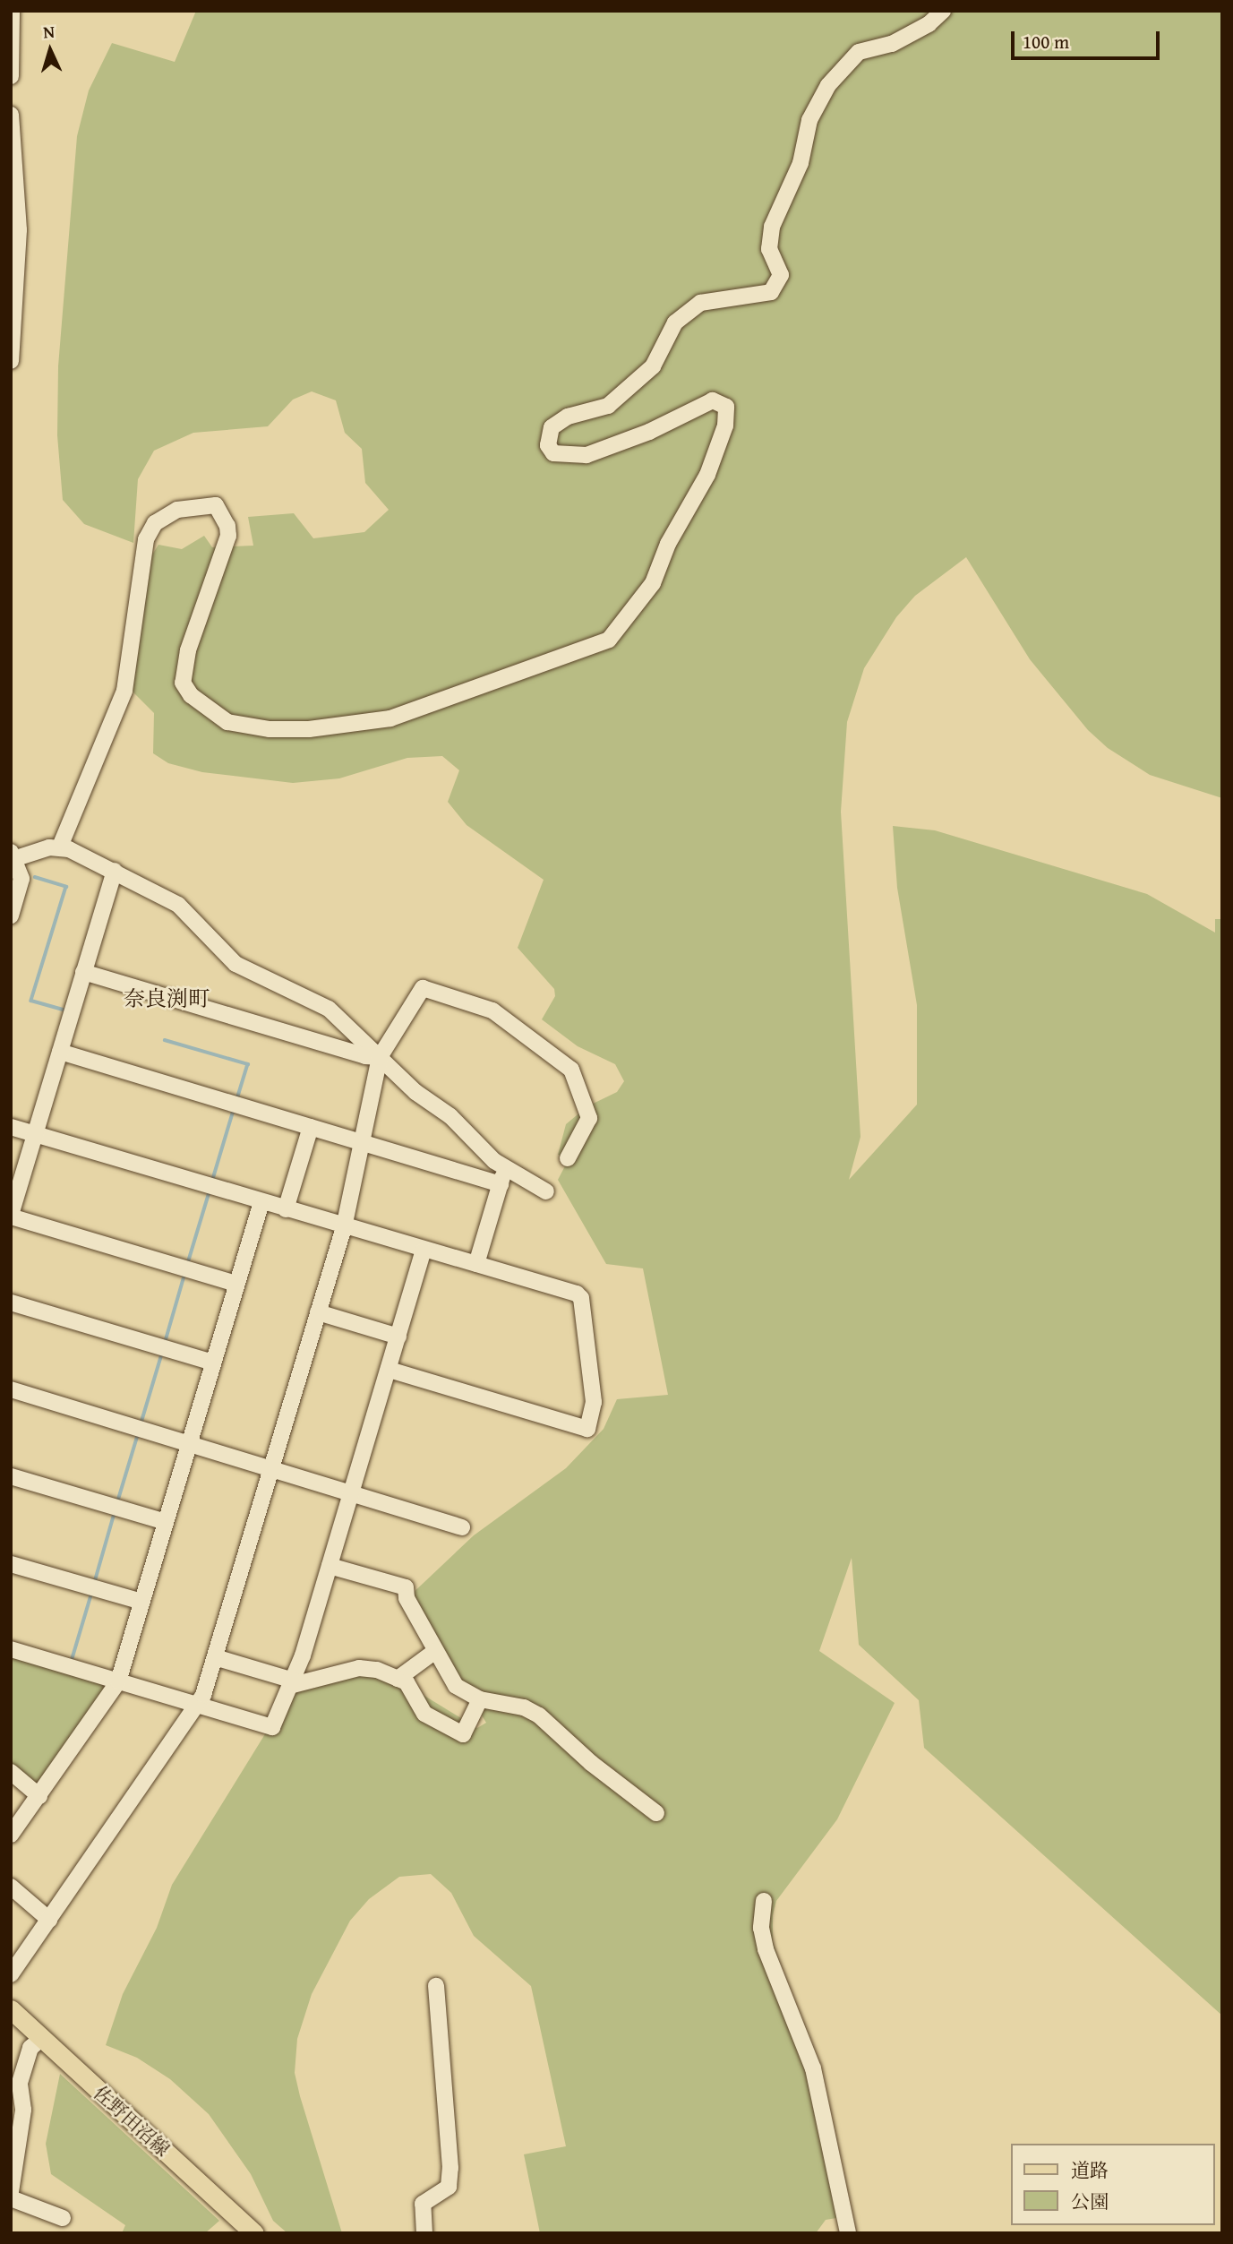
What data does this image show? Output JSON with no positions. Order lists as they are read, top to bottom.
{
  "streets": {
    "main road": ["佐野田沼線"]
  },
  "districts": ["奈良渕町"],
  "legend": ["道路", "公園"],
  "scale_bar": "100 m",
  "north": "top"
}
